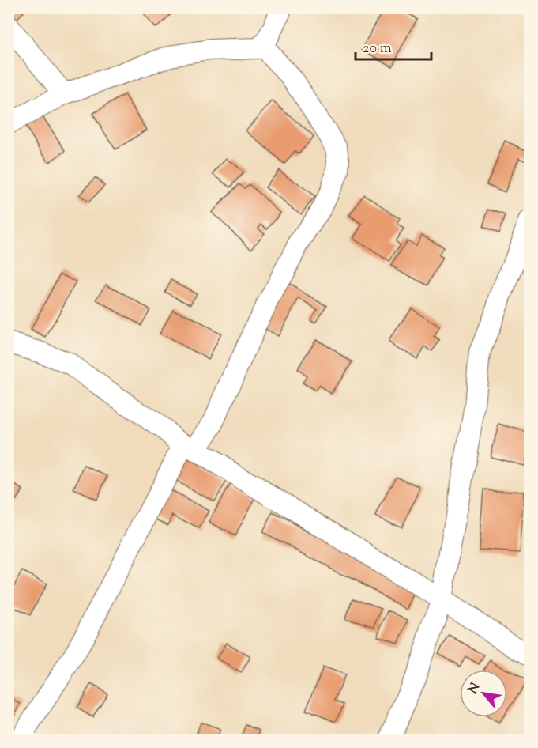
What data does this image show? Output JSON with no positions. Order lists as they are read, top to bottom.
{
  "scale_bar": "20 m",
  "north": "top left"
}
